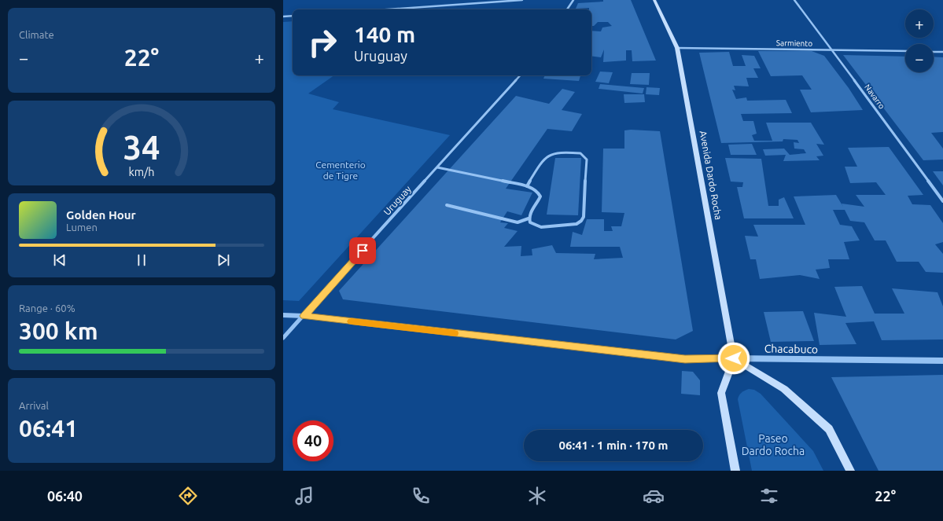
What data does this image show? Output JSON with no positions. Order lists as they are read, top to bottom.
{
  "streets": {
    "main road": ["Avenida Dardo Rocha"],
    "street": [
      "Sarmiento",
      "Navarro",
      "Uruguay",
      "Chacabuco"
    ]
  },
  "crossings": [
    ["Sarmiento", "Navarro"],
    ["Sarmiento", "Avenida Dardo Rocha"],
    ["Avenida Dardo Rocha", "Chacabuco"],
    ["Uruguay", "Chacabuco"]
  ],
  "parks": ["Cementerio de Tigre", "Paseo Dardo Rocha"],
  "page": {
    "tile": [
      "Climate",
      ["Range · 60%", "300 km"],
      ["Arrival", "06:41"]
    ],
    "map_buttons": ["+", "−"],
    "turn": ["140 m", "Uruguay"],
    "heat": ["−", "22°", "+"],
    "song": ["Golden Hour", "Lumen"],
    "limit": "40",
    "trip": "06:41 · 1 min · 170 m",
    "tabs": ["06:40", "22°"],
    "gauge": ["34", "km/h"]
  }
}
